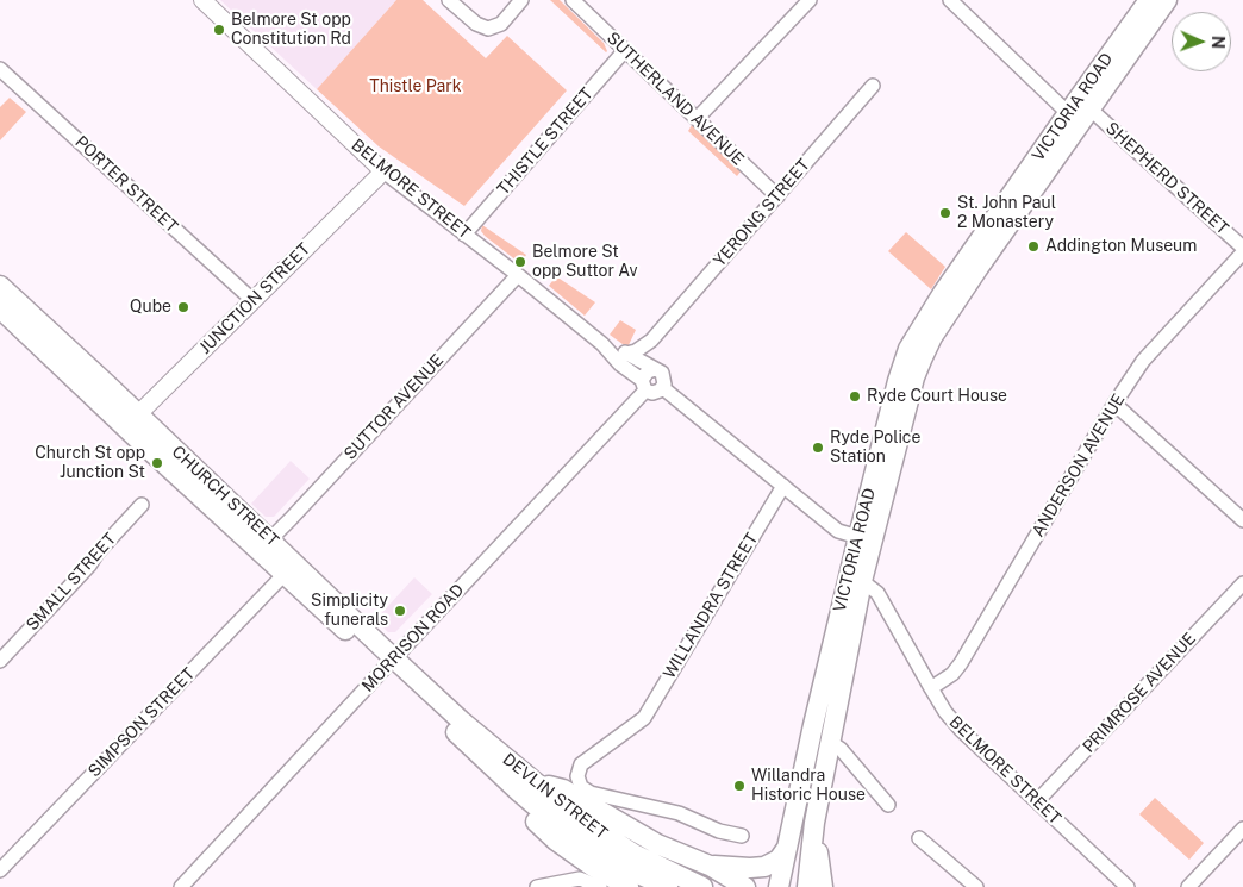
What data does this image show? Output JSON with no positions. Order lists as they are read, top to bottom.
{
  "streets": {
    "highway": ["VICTORIA ROAD", "CHURCH STREET", "DEVLIN STREET"],
    "main road": ["BELMORE STREET", "JUNCTION STREET"],
    "street": [
      "SUTHERLAND AVENUE",
      "THISTLE STREET",
      "SHEPHERD STREET",
      "PORTER STREET",
      "YERONG STREET",
      "SUTTOR AVENUE",
      "ANDERSON AVENUE",
      "SMALL STREET",
      "WILLANDRA STREET",
      "MORRISON ROAD",
      "PRIMROSE AVENUE",
      "SIMPSON STREET"
    ]
  },
  "crossings": [
    ["SUTHERLAND AVENUE", "THISTLE STREET"],
    ["SUTHERLAND AVENUE", "YERONG STREET"],
    ["VICTORIA ROAD", "SHEPHERD STREET"],
    ["VICTORIA ROAD", "BELMORE STREET"],
    ["THISTLE STREET", "BELMORE STREET"],
    ["PORTER STREET", "JUNCTION STREET"],
    ["BELMORE STREET", "YERONG STREET"],
    ["BELMORE STREET", "JUNCTION STREET"],
    ["BELMORE STREET", "SUTTOR AVENUE"],
    ["BELMORE STREET", "ANDERSON AVENUE"],
    ["BELMORE STREET", "MORRISON ROAD"],
    ["BELMORE STREET", "PRIMROSE AVENUE"],
    ["YERONG STREET", "MORRISON ROAD"],
    ["JUNCTION STREET", "CHURCH STREET"],
    ["SUTTOR AVENUE", "CHURCH STREET"],
    ["CHURCH STREET", "MORRISON ROAD"],
    ["CHURCH STREET", "SIMPSON STREET"],
    ["CHURCH STREET", "DEVLIN STREET"],
    ["WILLANDRA STREET", "DEVLIN STREET"]
  ],
  "parks": ["Thistle Park"],
  "places": [
    "Belmore St opp Constitution Rd",
    "St. John Paul 2 Monastery",
    "Addington Museum",
    "Belmore St opp Suttor Av",
    "Qube",
    "Ryde Court House",
    "Ryde Police Station",
    "Church St opp Junction St",
    "Simplicity funerals",
    "Willandra Historic House"
  ],
  "north": "right"
}
